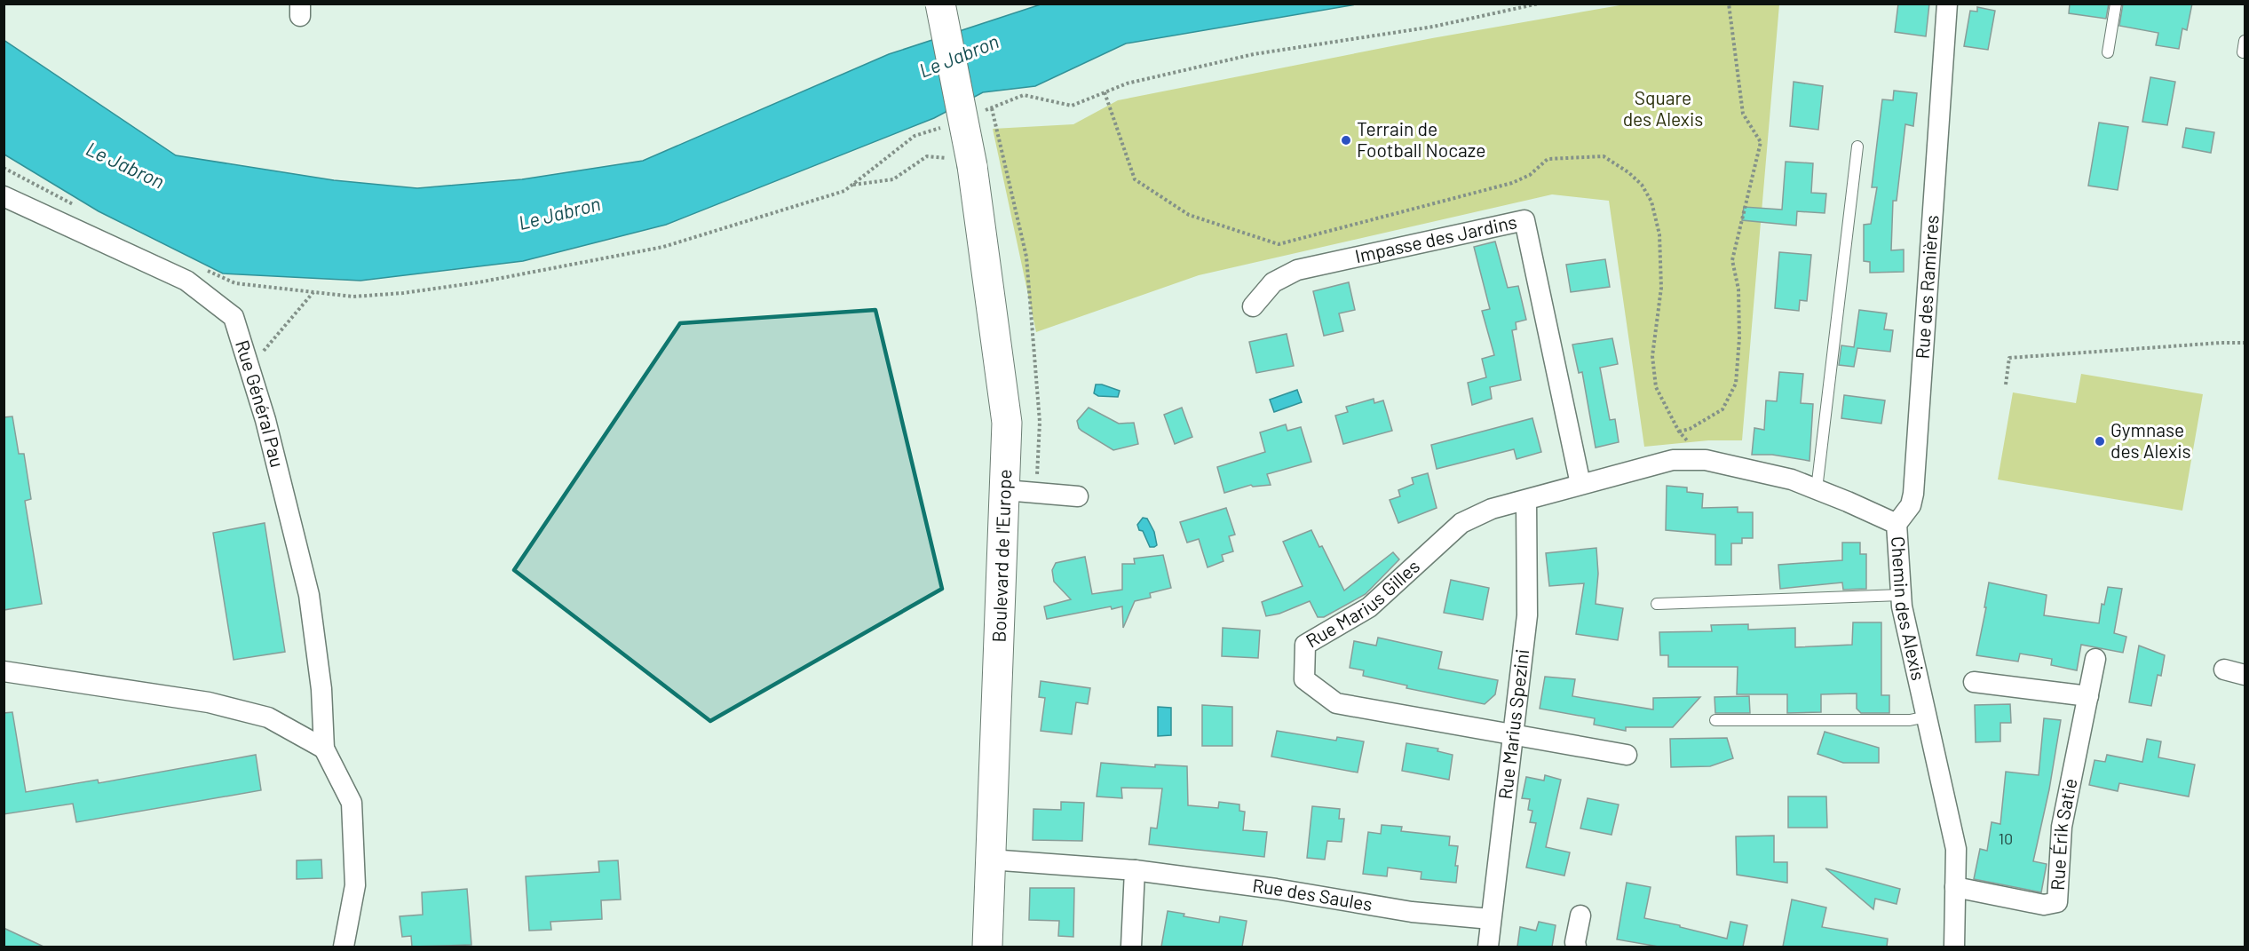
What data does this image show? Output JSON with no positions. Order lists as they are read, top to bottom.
{
  "streets": {
    "main road": ["Boulevard de l'Europe"],
    "street": [
      "Impasse des Jardins",
      "Rue des Ramières",
      "Rue Général Pau",
      "Rue Marius Gilles",
      "Chemin des Alexis",
      "Rue Marius Spezini",
      "Rue Érik Satie",
      "Rue des Saules"
    ]
  },
  "crossings": [
    ["Impasse des Jardins", "Chemin des Alexis"],
    ["Rue des Ramières", "Chemin des Alexis"],
    ["Boulevard de l'Europe", "Rue des Saules"],
    ["Rue Marius Gilles", "Chemin des Alexis"],
    ["Rue Marius Gilles", "Rue Marius Spezini"],
    ["Chemin des Alexis", "Rue Marius Spezini"],
    ["Chemin des Alexis", "Rue Érik Satie"],
    ["Rue Marius Spezini", "Rue des Saules"]
  ],
  "water": ["Le Jabron"],
  "parks": ["Square des Alexis"],
  "places": ["Terrain de Football Nocaze", "Gymnase des Alexis"],
  "house_numbers": ["10"]
}
